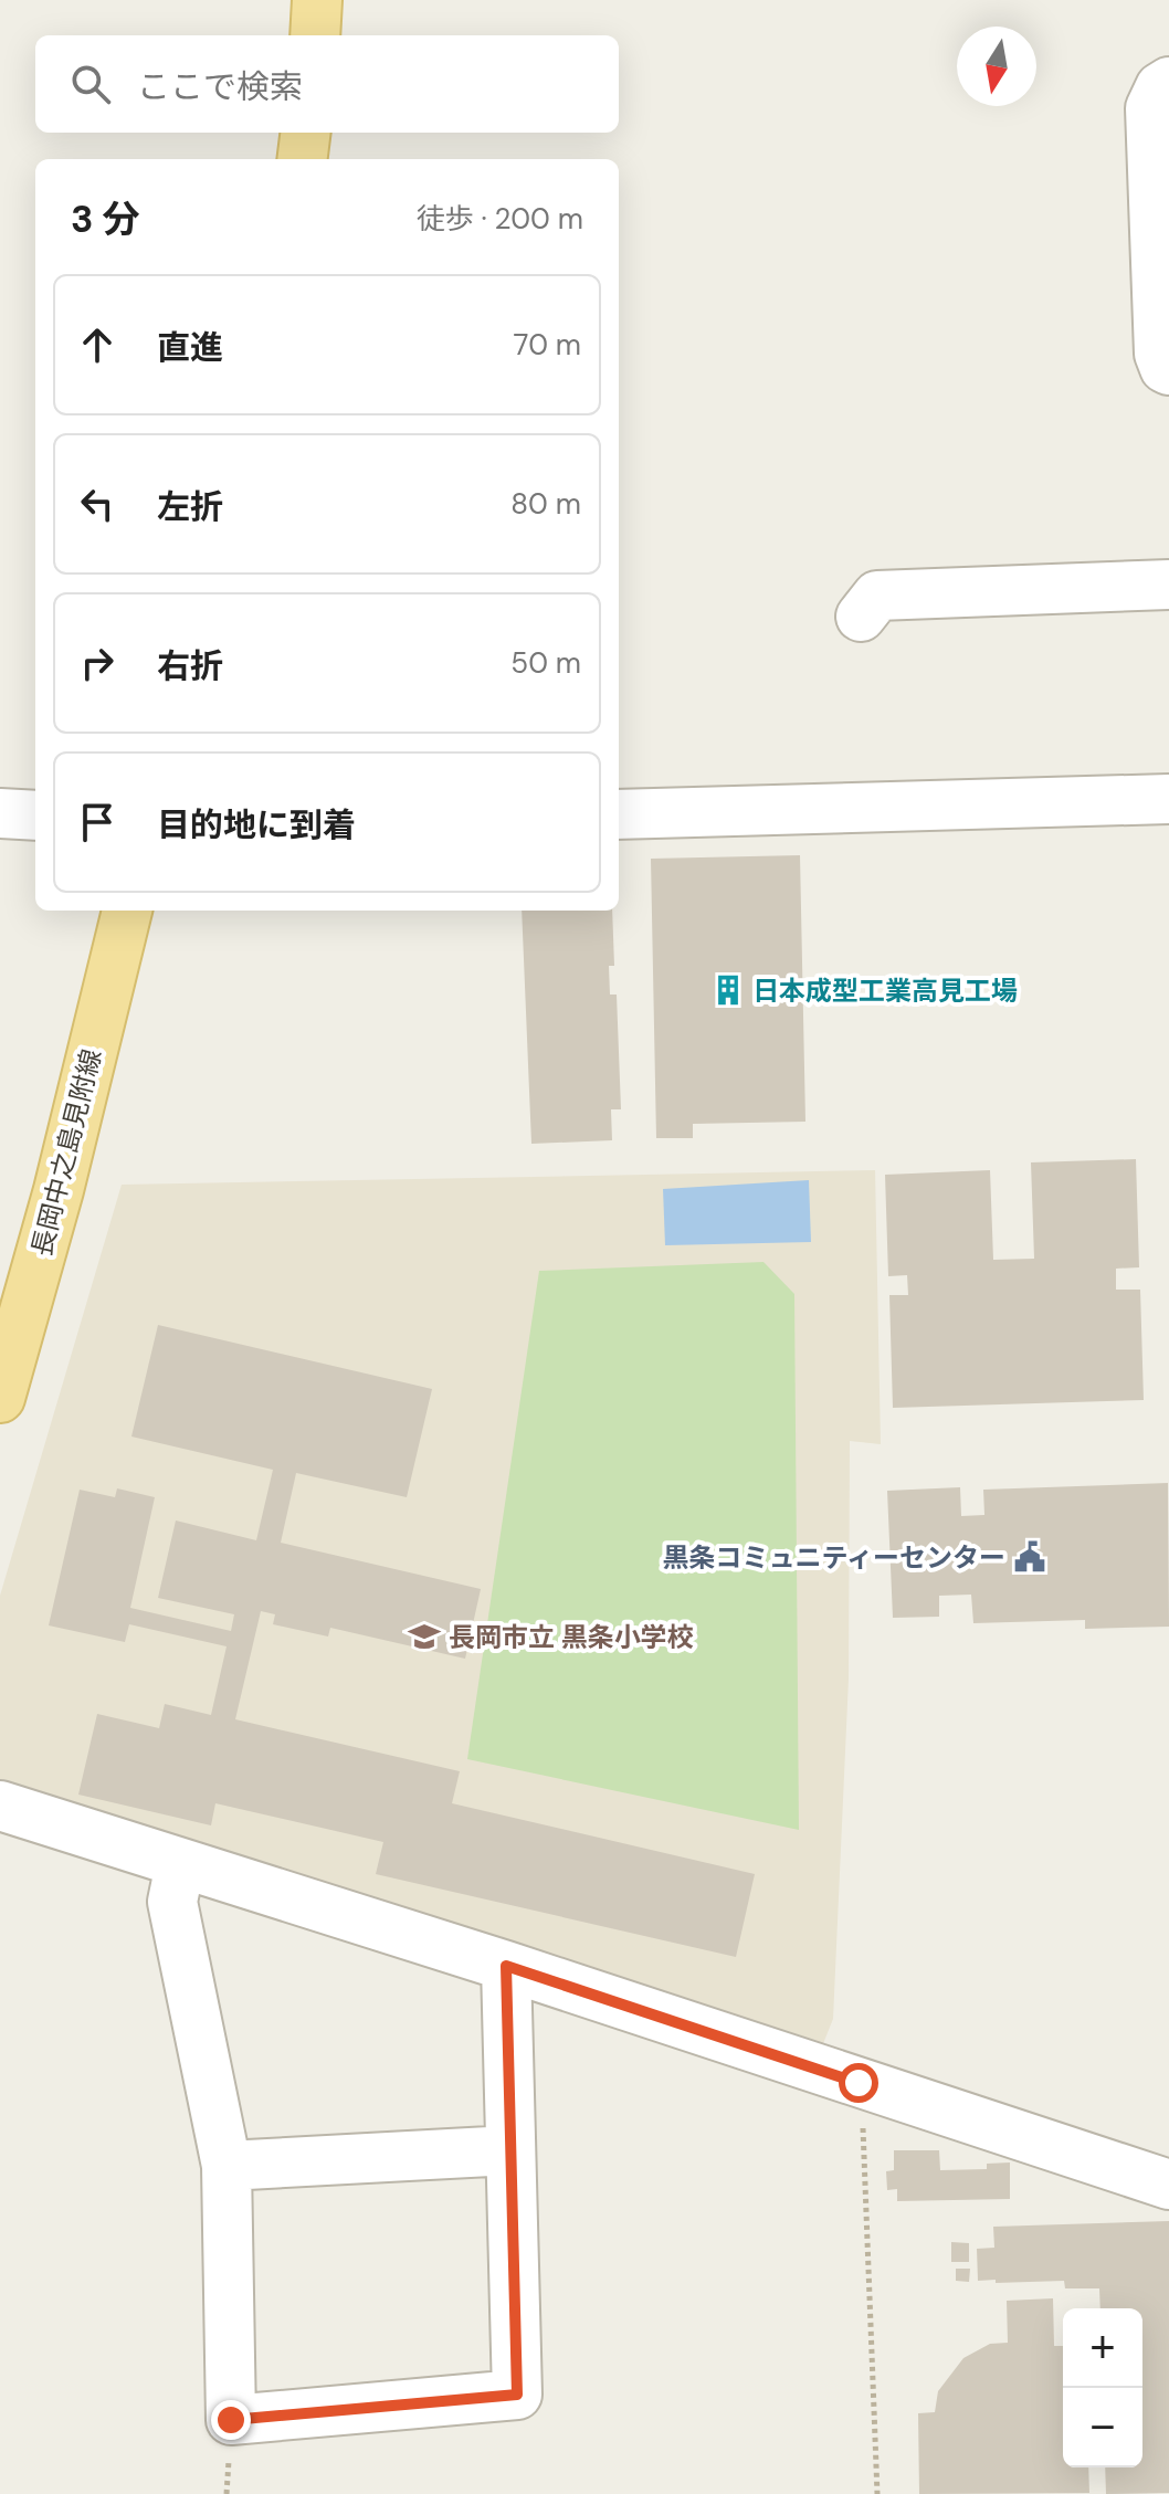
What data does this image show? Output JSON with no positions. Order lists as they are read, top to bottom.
{
  "streets": {
    "main road": ["長岡中之島見附線"]
  },
  "places": {
    "building": ["日本成型工業高見工場"],
    "public building": ["黒条コミュニティーセンター"],
    "school or university": ["長岡市立 黒条小学校"]
  },
  "north": "bottom",
  "page": {
    "search": "ここで検索",
    "heading": ["3 分", "徒歩 · 200 m"],
    "list": [
      ["直進", "70 m"],
      ["左折", "80 m"],
      ["右折", "50 m"],
      "目的地に到着"
    ],
    "map_buttons": ["+", "−"]
  }
}
